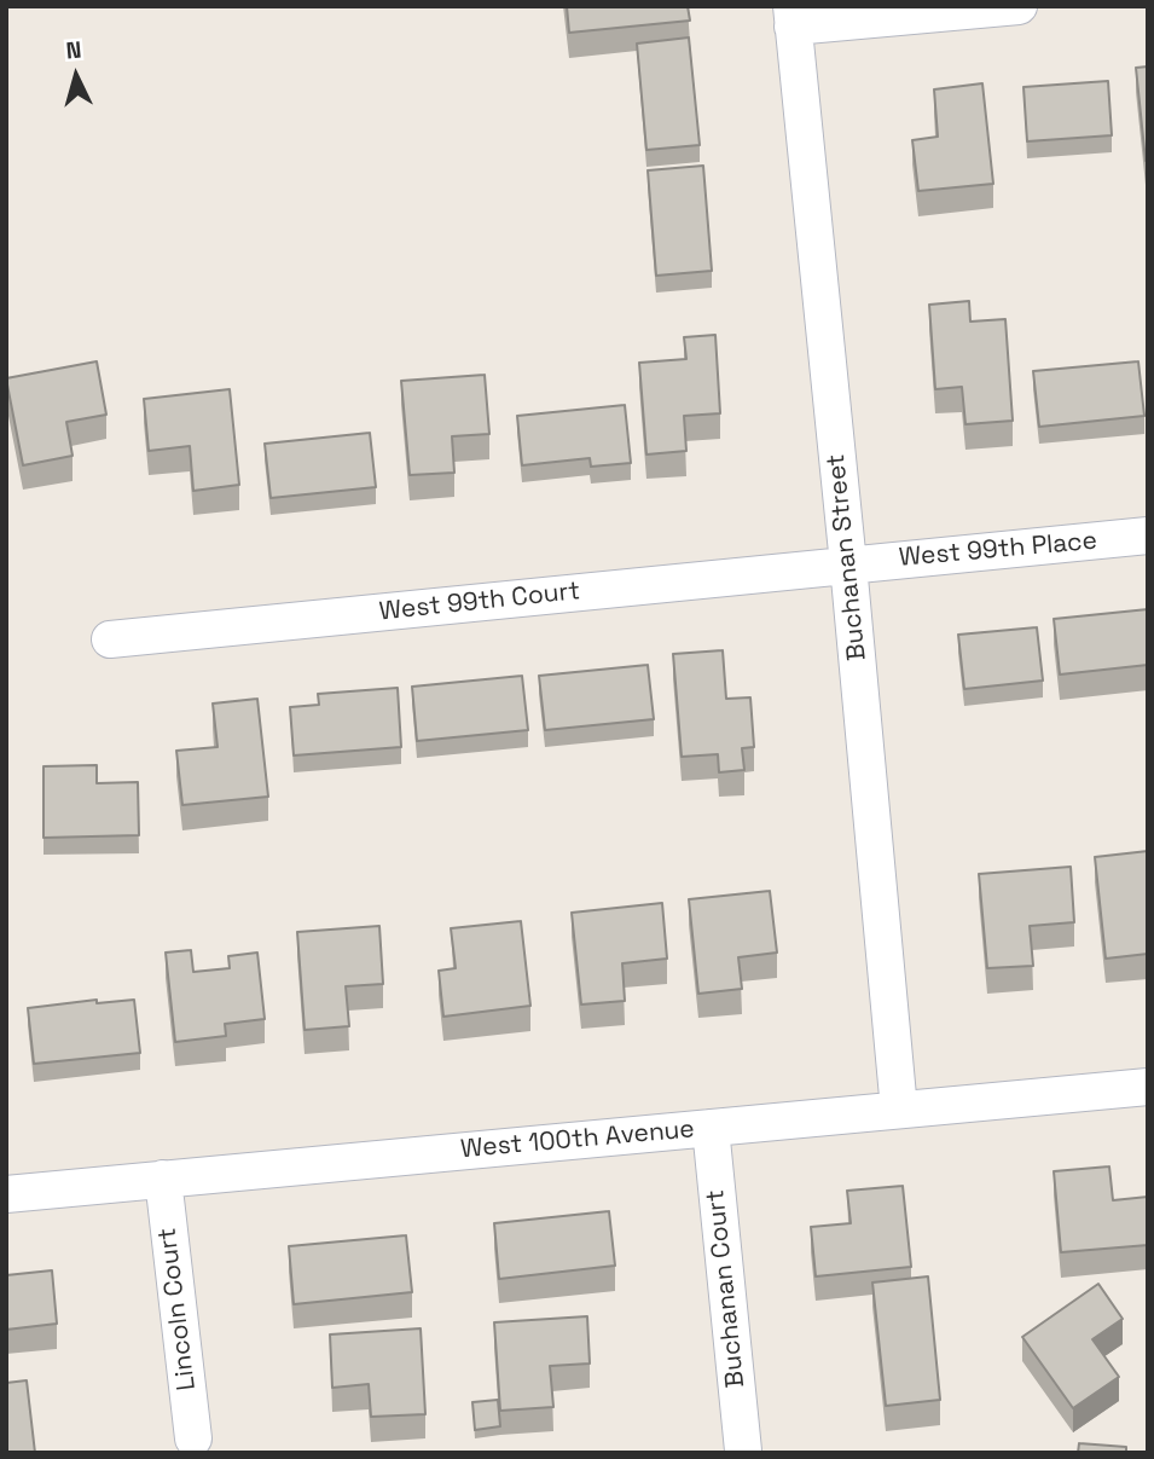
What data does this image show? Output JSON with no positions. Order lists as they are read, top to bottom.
{
  "streets": {
    "street": [
      "West 99th Place",
      "Buchanan Street",
      "West 99th Court",
      "West 100th Avenue",
      "Buchanan Court",
      "Lincoln Court"
    ]
  },
  "crossings": [
    ["West 99th Place", "Buchanan Street"],
    ["West 99th Place", "West 99th Court"],
    ["Buchanan Street", "West 99th Court"],
    ["Buchanan Street", "West 100th Avenue"],
    ["West 100th Avenue", "Buchanan Court"],
    ["West 100th Avenue", "Lincoln Court"]
  ],
  "north": "top"
}
